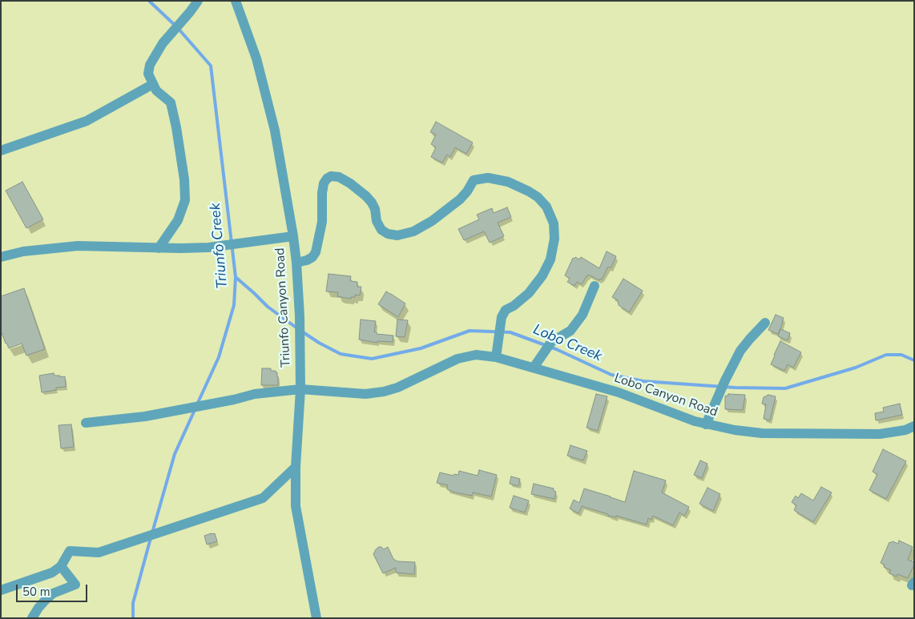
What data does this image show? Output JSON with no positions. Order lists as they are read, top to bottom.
{
  "streets": {
    "street": ["Triunfo Canyon Road", "Lobo Canyon Road"]
  },
  "crossings": [
    ["Triunfo Canyon Road", "Lobo Canyon Road"]
  ],
  "water": ["Triunfo Creek", "Lobo Creek"],
  "scale_bar": "50 m"
}
